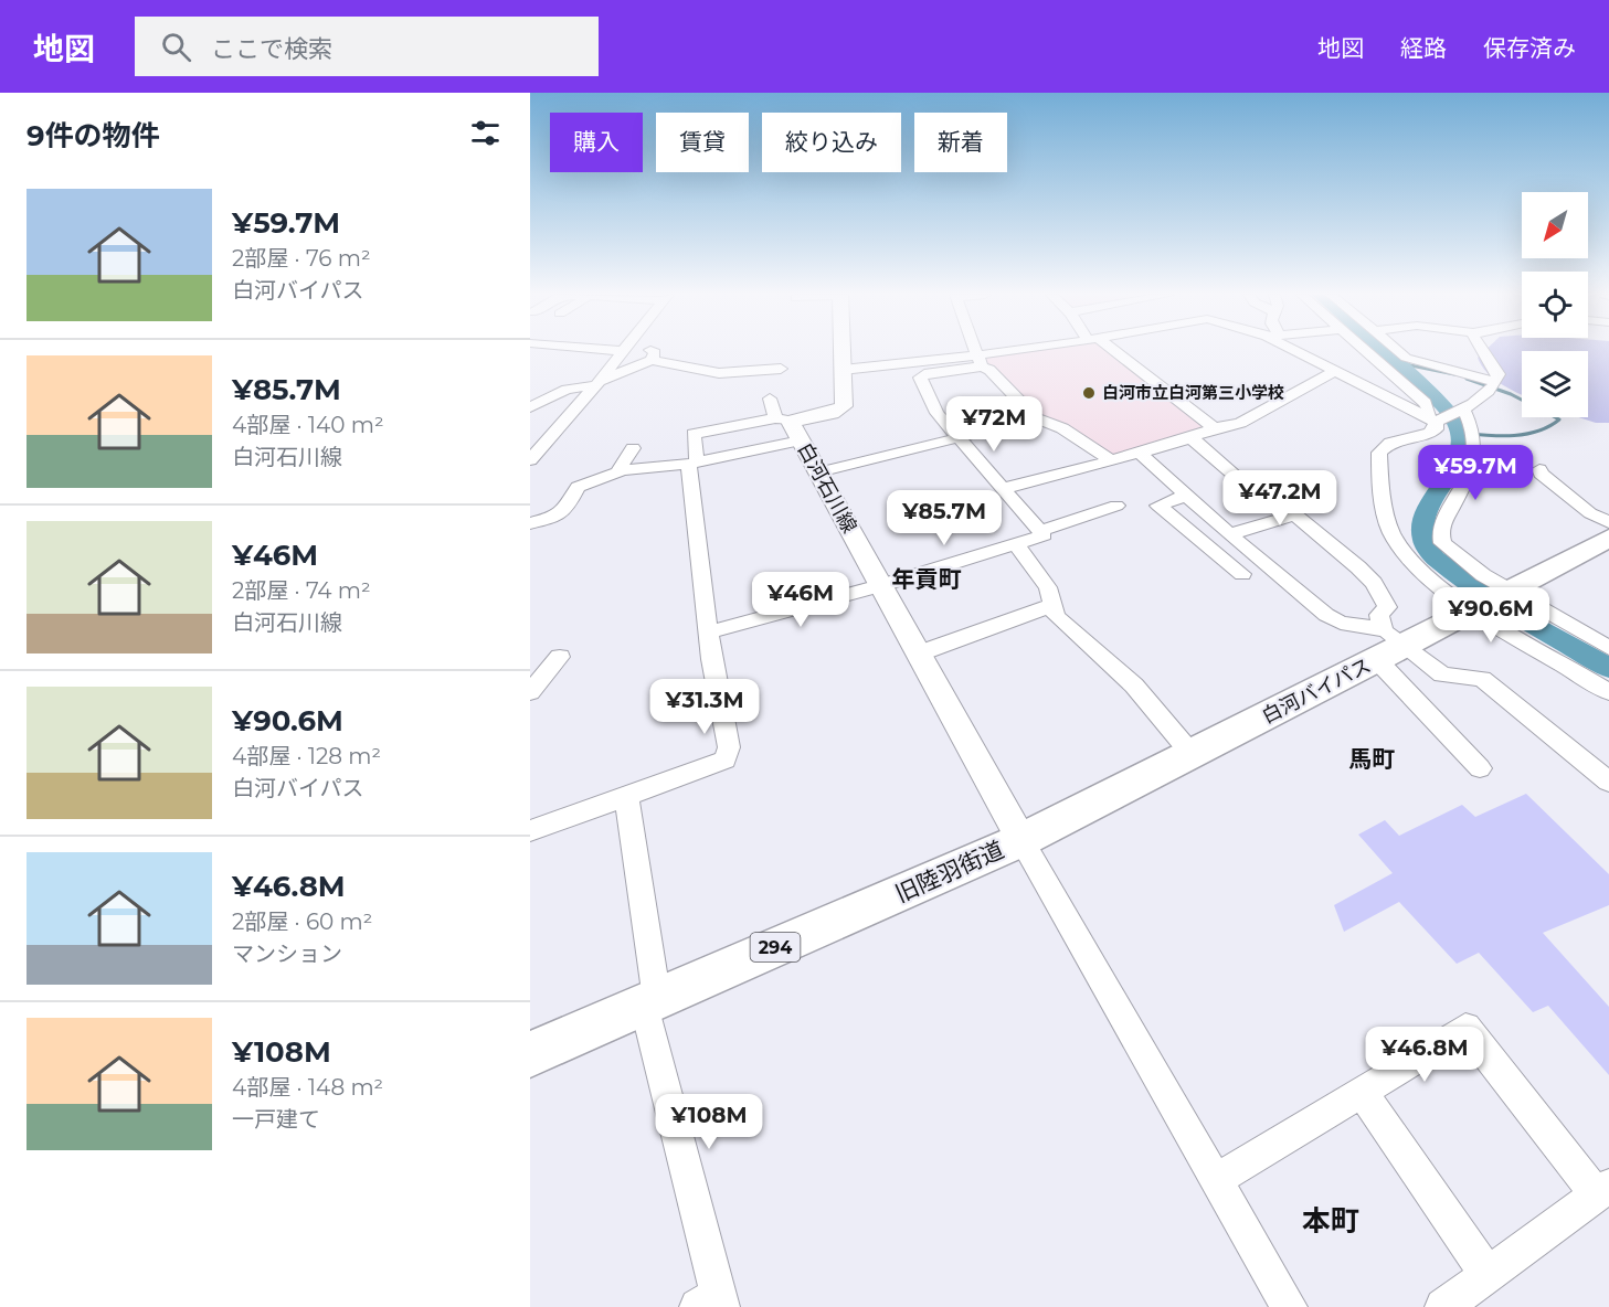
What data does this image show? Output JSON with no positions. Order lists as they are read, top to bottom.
{
  "streets": {
    "highway": ["白河バイパス", "旧陸羽街道", "294"],
    "main road": ["白河石川線"]
  },
  "crossings": [
    ["白河石川線", "白河バイパス"],
    ["白河石川線", "旧陸羽街道"],
    ["白河バイパス", "旧陸羽街道"]
  ],
  "districts": ["年貢町", "馬町", "本町"],
  "places": ["白河市立白河第三小学校"],
  "north": "bottom left",
  "page": {
    "header": "地図",
    "search": "ここで検索",
    "nav": ["地図", "経路", "保存済み"],
    "heading": "9件の物件",
    "chip": [
      "購入",
      "賃貸",
      "絞り込み",
      "新着"
    ],
    "list": [
      {
        "name": "¥59.7M",
        "note": "2部屋 · 76 m² · 白河バイパス"
      },
      {
        "name": "¥85.7M",
        "note": "4部屋 · 140 m² · 白河石川線"
      },
      {
        "name": "¥46M",
        "note": "2部屋 · 74 m² · 白河石川線"
      },
      {
        "name": "¥90.6M",
        "note": "4部屋 · 128 m² · 白河バイパス"
      },
      {
        "name": "¥46.8M",
        "note": "2部屋 · 60 m² · マンション"
      },
      {
        "name": "¥108M",
        "note": "4部屋 · 148 m² · 一戸建て"
      }
    ],
    "price": [
      "¥72M",
      "¥59.7M",
      "¥47.2M",
      "¥85.7M",
      "¥46M",
      "¥90.6M",
      "¥31.3M",
      "¥46.8M",
      "¥108M"
    ]
  }
}
